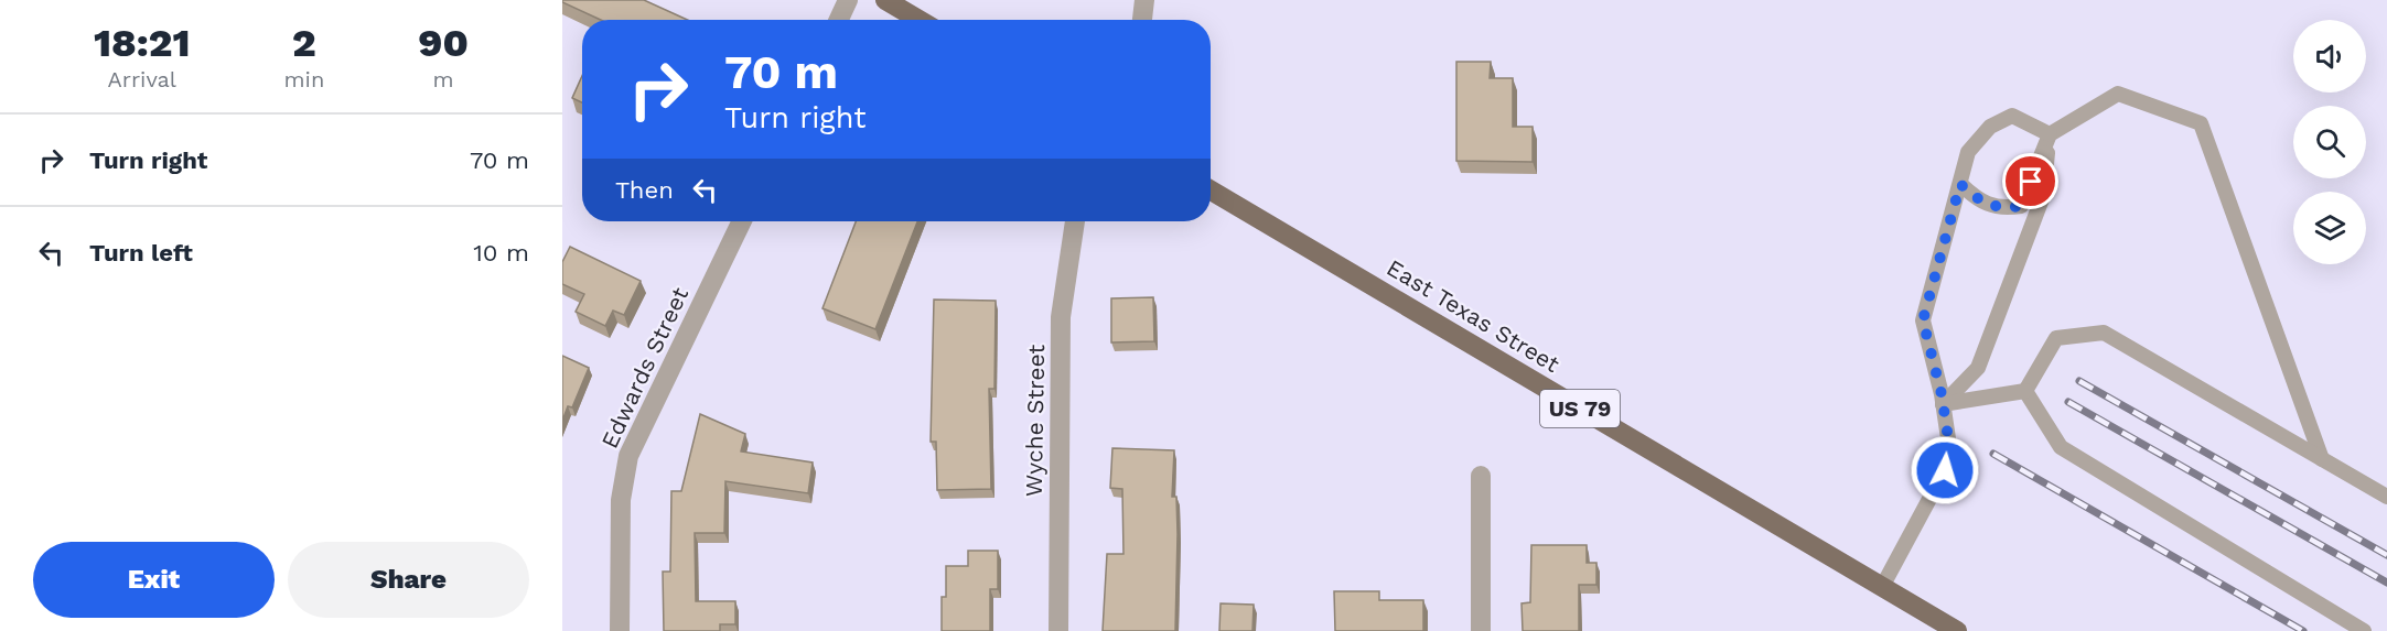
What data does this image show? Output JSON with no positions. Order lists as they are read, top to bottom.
{
  "streets": {
    "main road": ["East Texas Street", "US 79"],
    "street": ["Edwards Street", "Wyche Street"]
  },
  "page": {
    "eta": [
      "18:21",
      "Arrival",
      "2",
      "min",
      "90",
      "m"
    ],
    "turn": ["70 m", "Turn right"],
    "list": [
      {
        "name": "Turn right",
        "value": "70 m"
      },
      {
        "name": "Turn left",
        "value": "10 m"
      }
    ],
    "then": "Then",
    "buttons": ["Exit", "Share"]
  }
}
